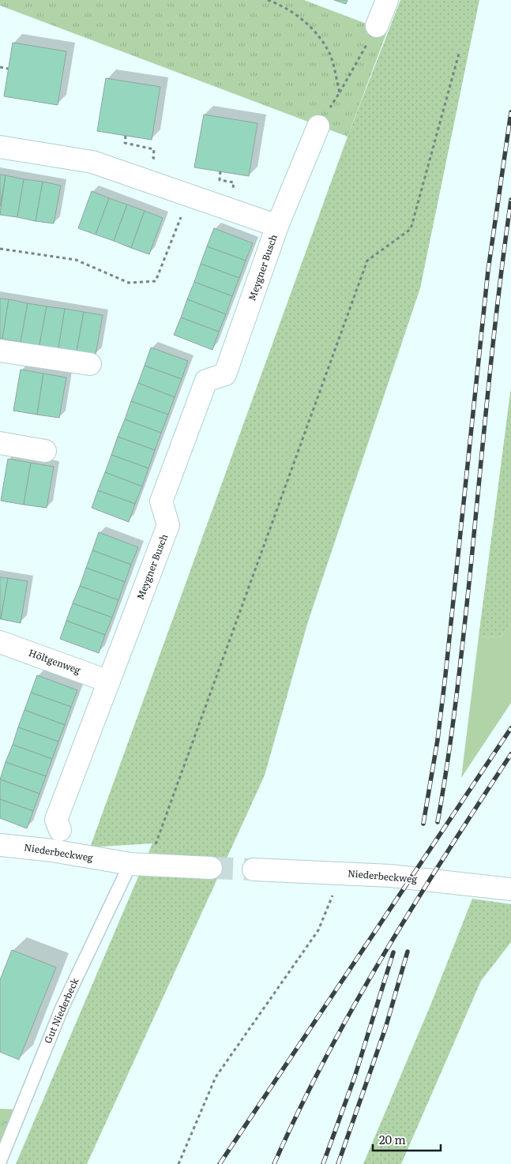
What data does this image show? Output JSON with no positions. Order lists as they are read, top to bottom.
{
  "streets": {
    "street": ["Meygner Busch", "Höltgenweg", "Niederbeckweg"],
    "lane": ["Gut Niederbeck"]
  },
  "crossings": [
    ["Meygner Busch", "Höltgenweg"],
    ["Niederbeckweg", "Gut Niederbeck"]
  ],
  "scale_bar": "20 m"
}
